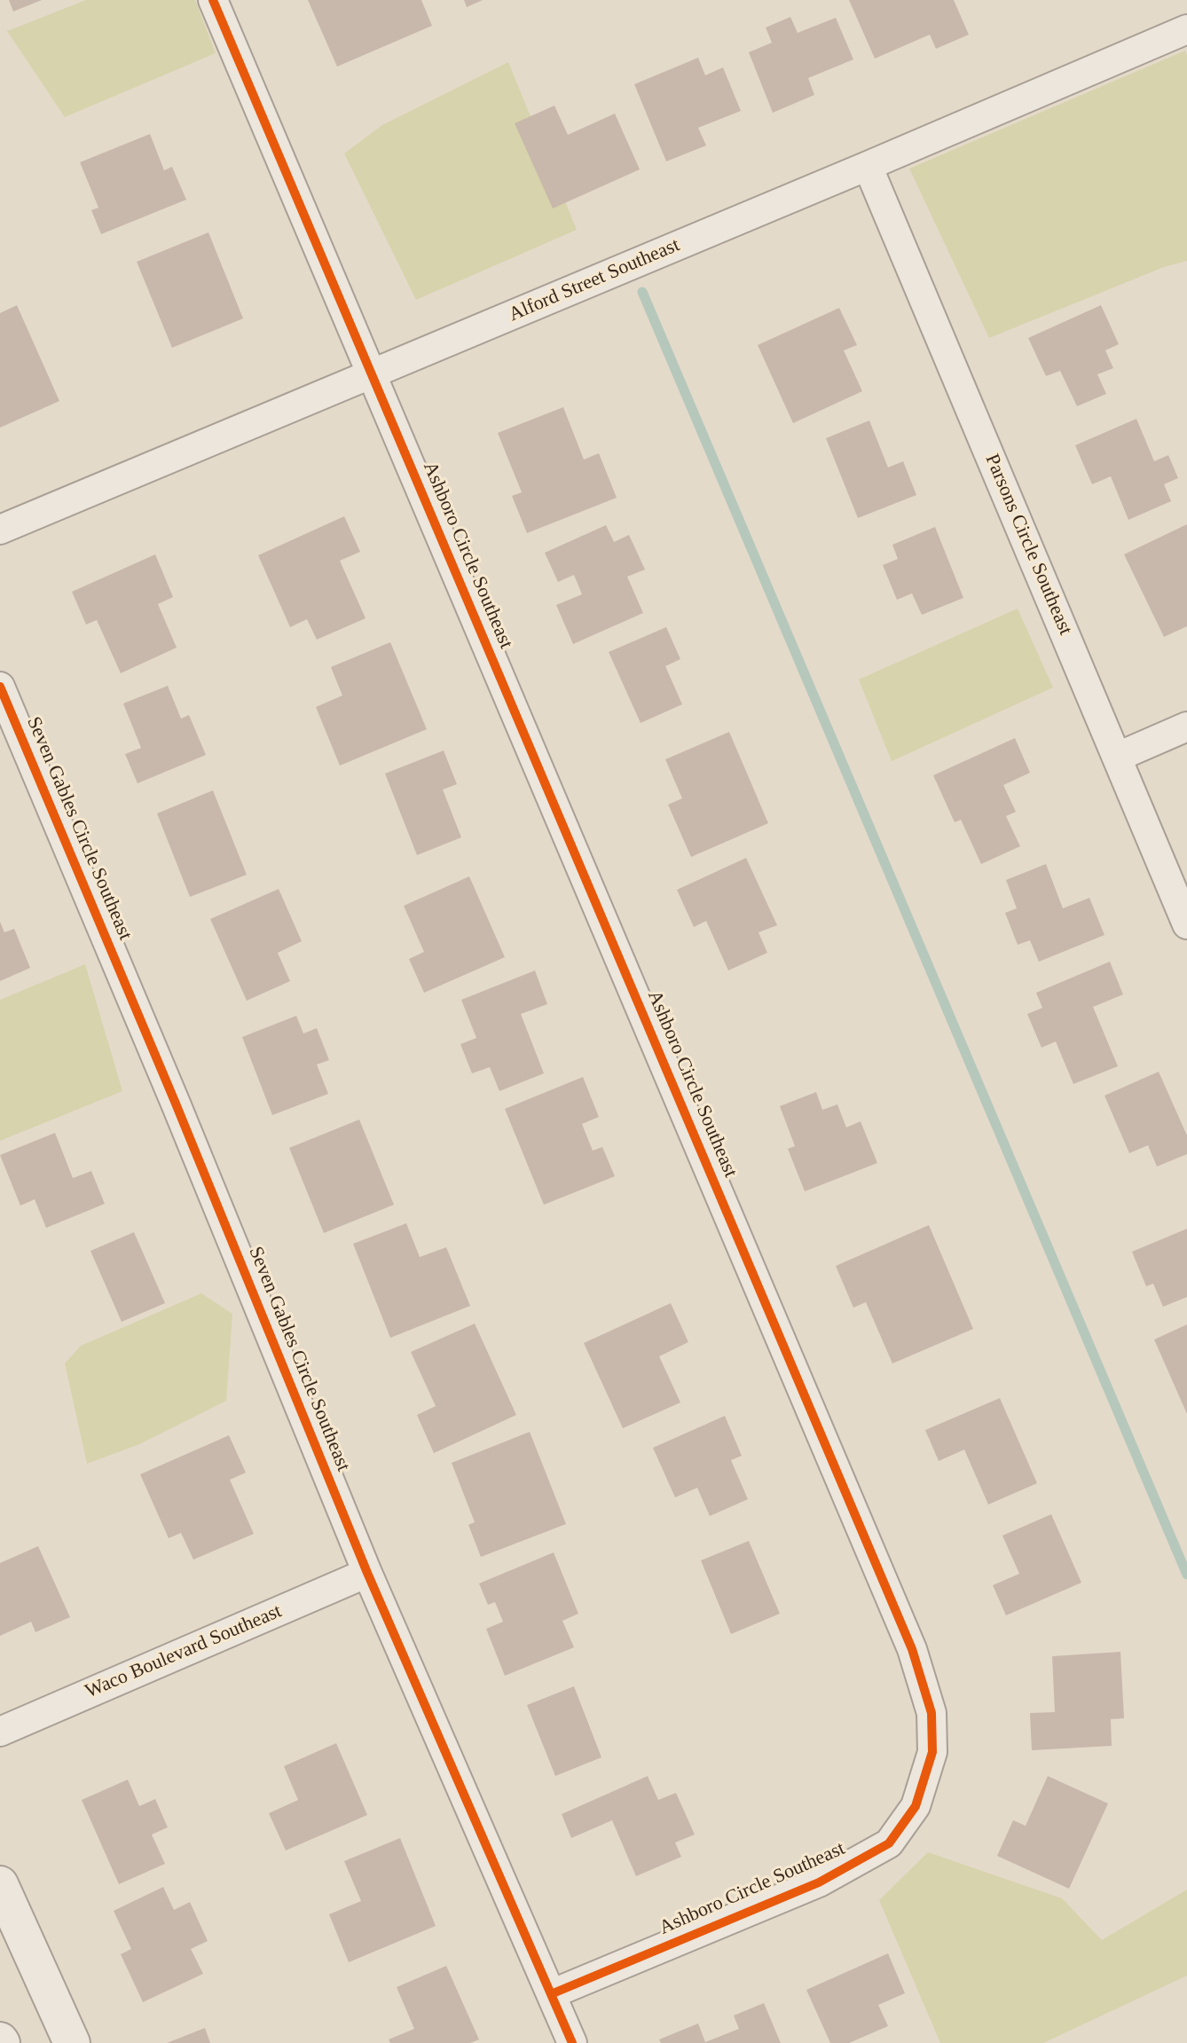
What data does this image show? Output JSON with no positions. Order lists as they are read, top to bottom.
{
  "streets": {
    "street": [
      "Alford Street Southeast",
      "Parsons Circle Southeast",
      "Ashboro Circle Southeast",
      "Seven Gables Circle Southeast",
      "Waco Boulevard Southeast"
    ]
  },
  "crossings": [
    ["Alford Street Southeast", "Parsons Circle Southeast"],
    ["Alford Street Southeast", "Ashboro Circle Southeast"],
    ["Ashboro Circle Southeast", "Seven Gables Circle Southeast"],
    ["Seven Gables Circle Southeast", "Waco Boulevard Southeast"]
  ]
}
